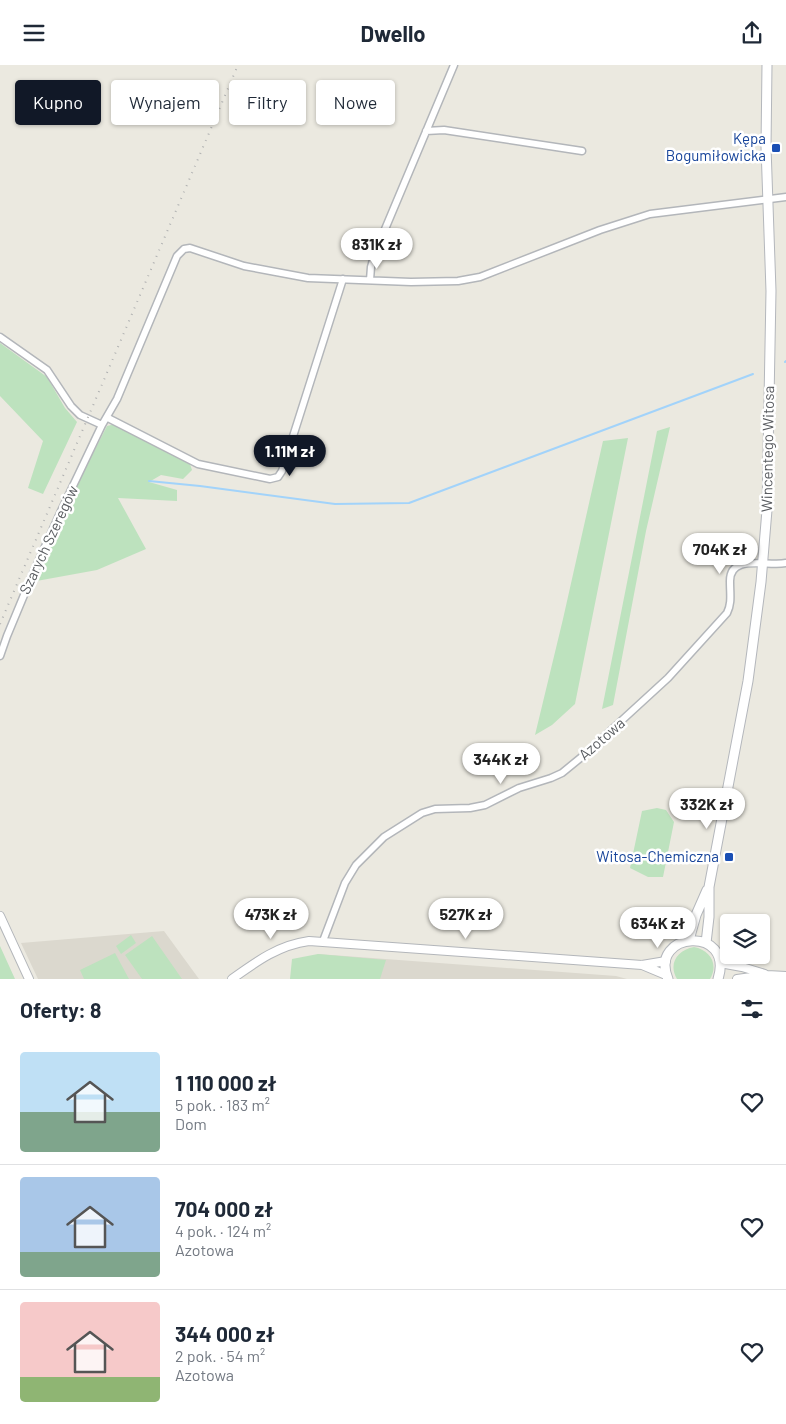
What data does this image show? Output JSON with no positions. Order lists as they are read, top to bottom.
{
  "streets": {
    "main road": ["Wincentego Witosa"],
    "street": ["Szarych Szeregów", "Azotowa"]
  },
  "crossings": [
    ["Wincentego Witosa", "Azotowa"]
  ],
  "places": {
    "transit": ["Kępa Bogumiłowicka", "Witosa-Chemiczna"]
  },
  "page": {
    "header": "Dwello",
    "chip": [
      "Kupno",
      "Wynajem",
      "Filtry",
      "Nowe"
    ],
    "price": [
      "831K zł",
      "1.11M zł",
      "704K zł",
      "344K zł",
      "332K zł",
      "473K zł",
      "527K zł",
      "634K zł"
    ],
    "heading": "Oferty: 8",
    "list": [
      {
        "name": "1 110 000 zł",
        "note": "5 pok. · 183 m² · Dom"
      },
      {
        "name": "704 000 zł",
        "note": "4 pok. · 124 m² · Azotowa"
      },
      {
        "name": "344 000 zł",
        "note": "2 pok. · 54 m² · Azotowa"
      }
    ]
  }
}
